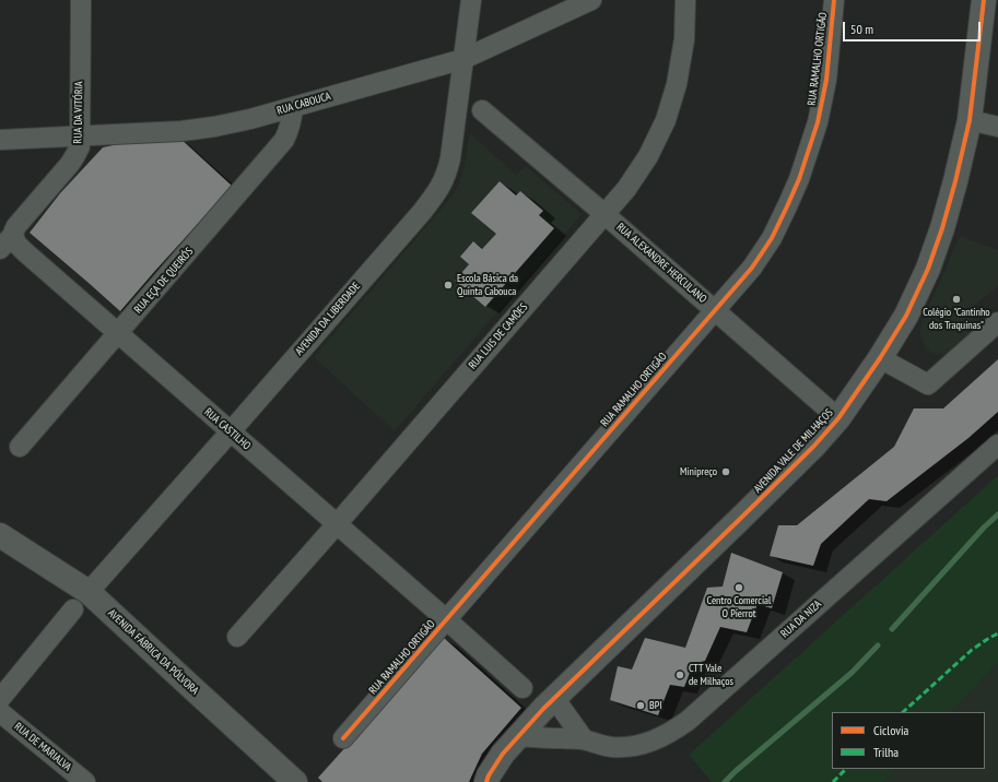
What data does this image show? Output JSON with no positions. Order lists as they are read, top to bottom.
{
  "streets": {
    "street": [
      "RUA RAMALHO ORTIGÃO",
      "RUA CABOUCA",
      "RUA DA VITÓRIA",
      "RUA ALEXANDRE HERCULANO",
      "RUA EÇA DE QUEIRÓS",
      "AVENIDA DA LIBERDADE",
      "RUA LUIS DE CAMÕES",
      "RUA CASTILHO",
      "AVENIDA VALE DE MILHAÇOS",
      "RUA DA NIZA",
      "AVENIDA FÁBRICA DA PÓLVORA",
      "RUA DE MARIALVA"
    ]
  },
  "crossings": [
    ["RUA RAMALHO ORTIGÃO", "RUA ALEXANDRE HERCULANO"],
    ["RUA RAMALHO ORTIGÃO", "RUA CASTILHO"],
    ["RUA CABOUCA", "RUA DA VITÓRIA"],
    ["RUA CABOUCA", "RUA EÇA DE QUEIRÓS"],
    ["RUA CABOUCA", "AVENIDA DA LIBERDADE"],
    ["RUA DA VITÓRIA", "RUA CASTILHO"],
    ["RUA ALEXANDRE HERCULANO", "RUA LUIS DE CAMÕES"],
    ["RUA ALEXANDRE HERCULANO", "AVENIDA VALE DE MILHAÇOS"],
    ["RUA EÇA DE QUEIRÓS", "RUA CASTILHO"],
    ["AVENIDA DA LIBERDADE", "RUA CASTILHO"],
    ["AVENIDA DA LIBERDADE", "AVENIDA FÁBRICA DA PÓLVORA"],
    ["RUA LUIS DE CAMÕES", "RUA CASTILHO"],
    ["AVENIDA VALE DE MILHAÇOS", "RUA DA NIZA"]
  ],
  "places": [
    "Escola Básica da Quinta Cabouca",
    "Colégio \"Cantinho dos Traquinas\"",
    "Minipreço",
    "Centro Comercial O Pierrot",
    "CTT Vale de Milhaços",
    "BPI"
  ],
  "legend": ["Ciclovia", "Trilha"],
  "scale_bar": "50 m"
}
